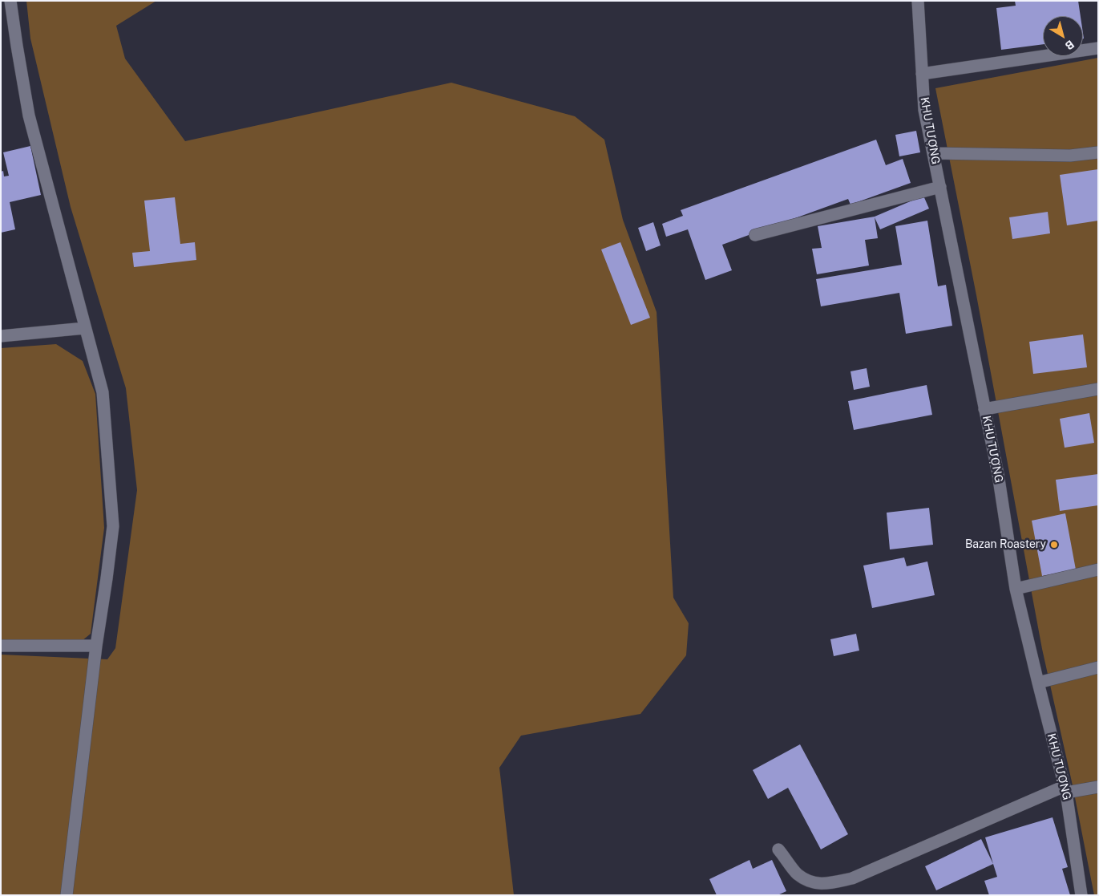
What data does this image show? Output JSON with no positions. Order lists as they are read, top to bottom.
{
  "streets": {
    "street": ["KHU TƯỢNG"]
  },
  "places": ["Bazan Roastery"],
  "north": "bottom right"
}
